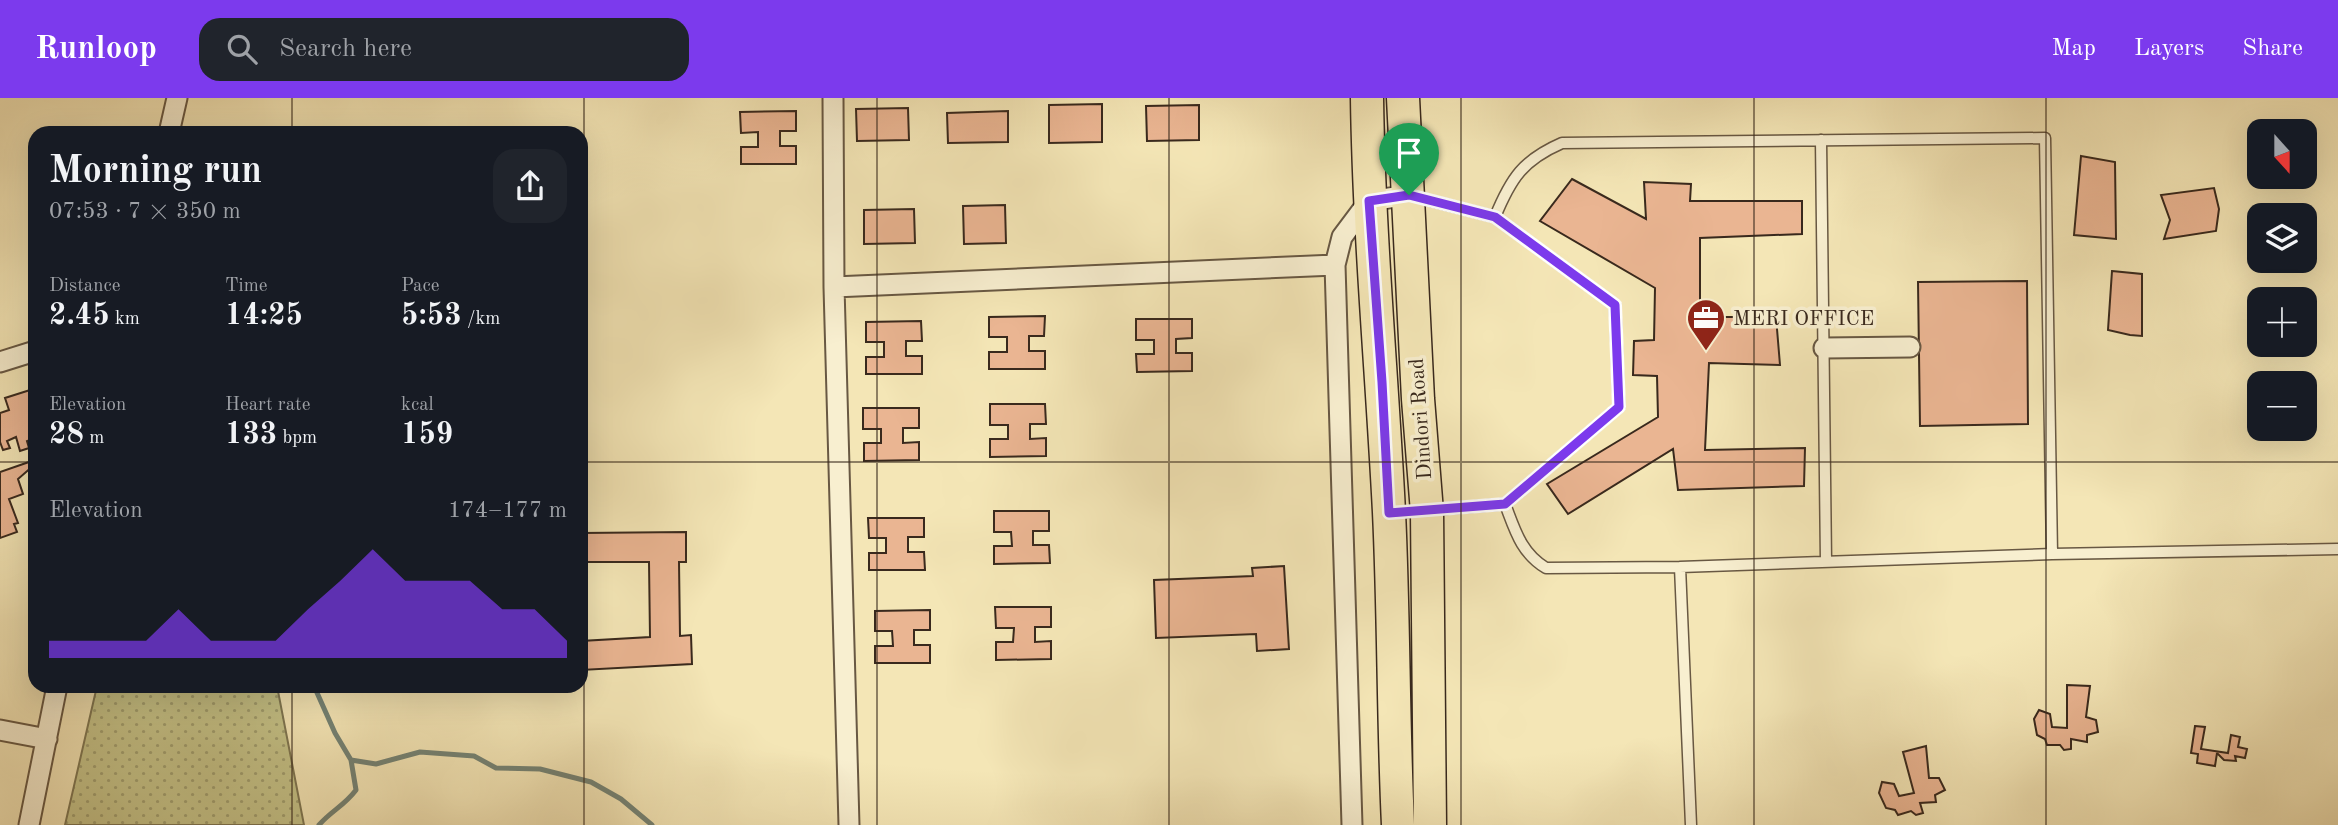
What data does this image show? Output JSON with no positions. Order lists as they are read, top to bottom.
{
  "streets": {
    "main road": ["Dindori Road"]
  },
  "places": {
    "office": ["MERI OFFICE"]
  },
  "north": "bottom",
  "page": {
    "header": "Runloop",
    "search": "Search here",
    "nav": ["Map", "Layers", "Share"],
    "map_buttons": ["+", "−"],
    "heading": ["Morning run", "07:53 · 7 × 350 m"],
    "stats": [
      ["Distance", "2.45 km"],
      ["Time", "14:25"],
      ["Pace", "5:53 /km"],
      ["Elevation", "28 m"],
      ["Heart rate", "133 bpm"],
      ["kcal", "159"]
    ],
    "chart": ["Elevation", "174–177 m"]
  }
}
